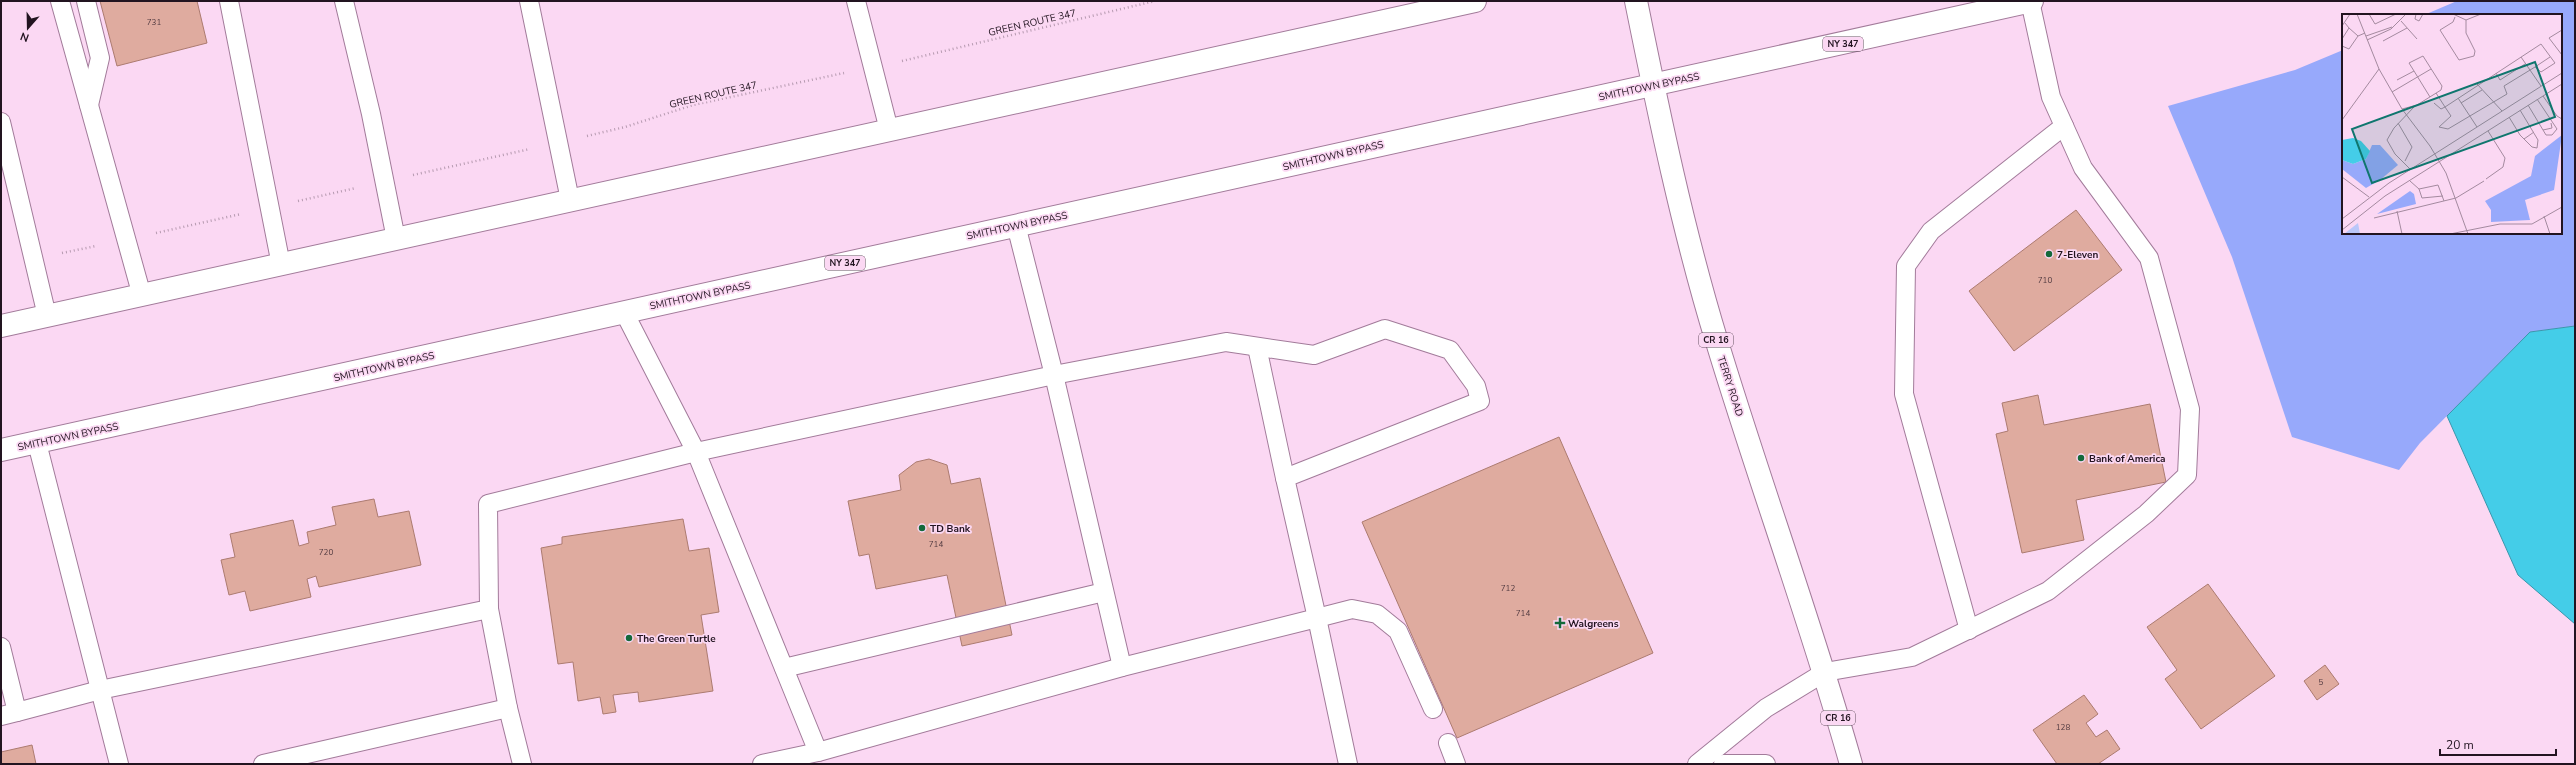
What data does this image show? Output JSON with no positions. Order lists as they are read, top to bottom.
{
  "streets": {
    "main road": [
      "NY 347",
      "SMITHTOWN BYPASS",
      "CR 16",
      "TERRY ROAD"
    ],
    "path": ["GREEN ROUTE 347"]
  },
  "crossings": [
    ["SMITHTOWN BYPASS", "TERRY ROAD"]
  ],
  "places": {
    "other": [
      "7-Eleven",
      "Bank of America",
      "TD Bank",
      "The Green Turtle"
    ],
    "health": ["Walgreens"]
  },
  "house_numbers": [
    "731",
    "710",
    "714",
    "720",
    "712",
    "714",
    "5",
    "128"
  ],
  "scale_bar": "20 m",
  "north": "bottom"
}
